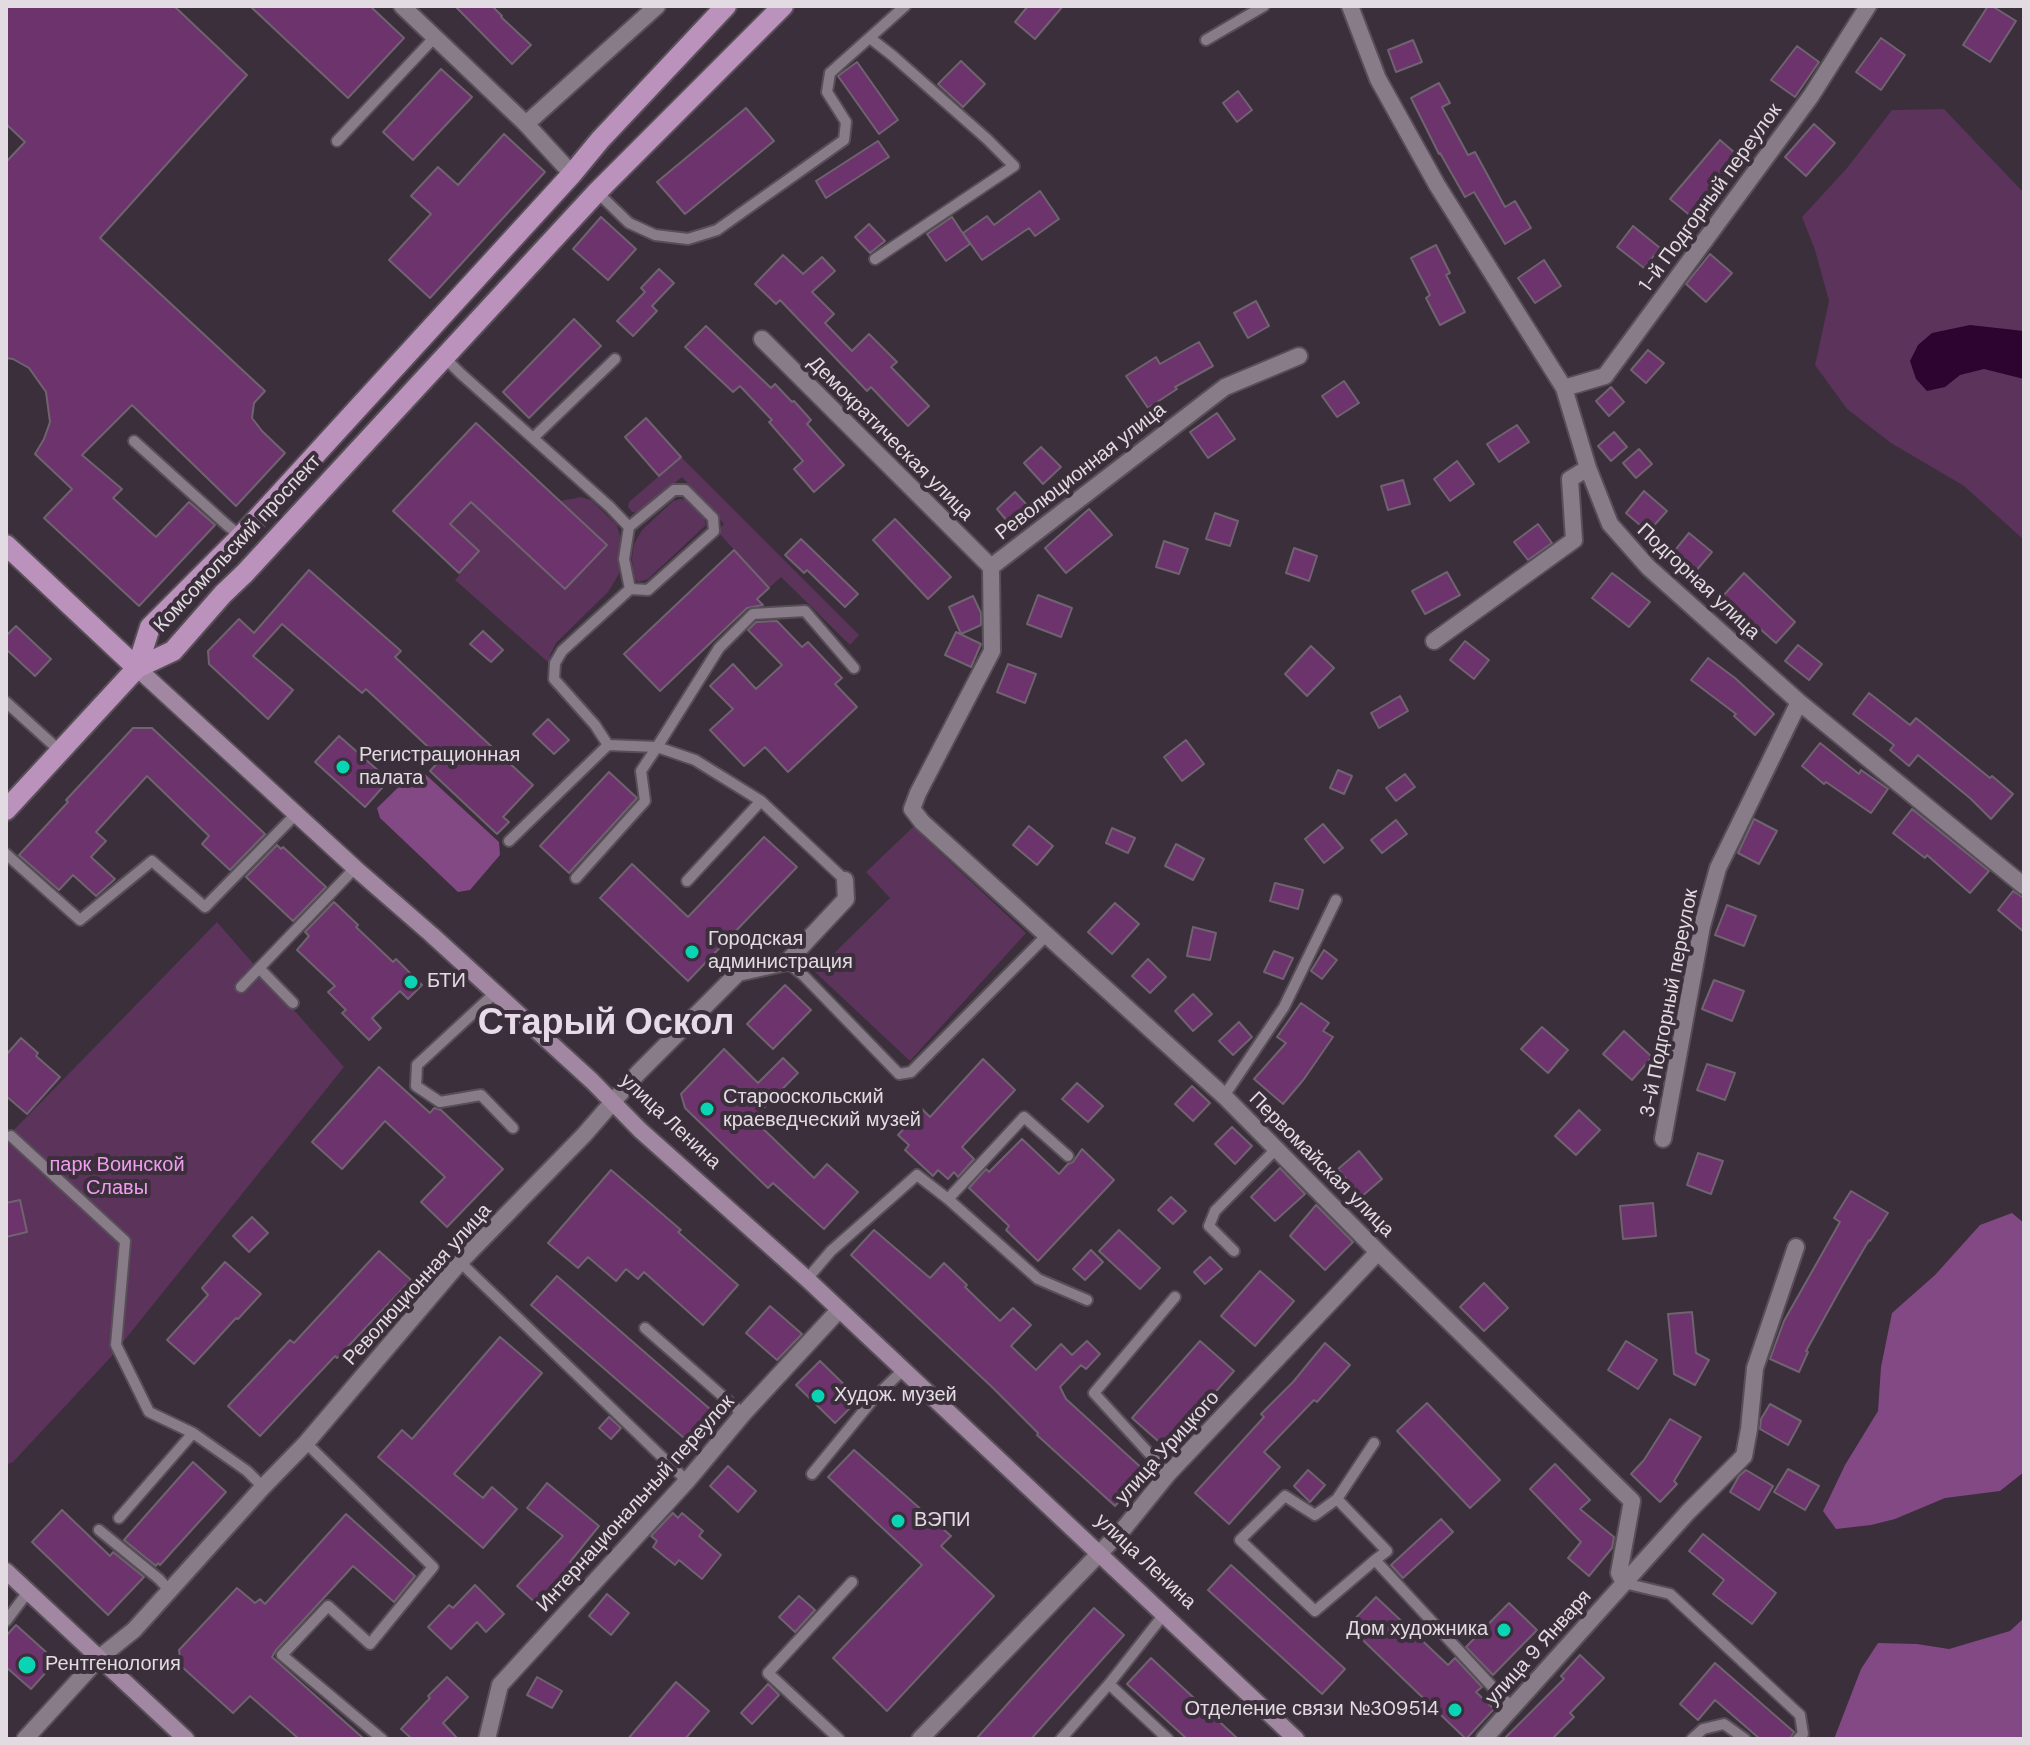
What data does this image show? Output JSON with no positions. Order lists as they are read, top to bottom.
{
  "streets": {
    "main road": ["Комсомольский проспект", "улица Ленина"],
    "street": [
      "1-й Подгорный переулок",
      "Демократическая улица",
      "Революционная улица",
      "Подгорная улица",
      "3-й Подгорный переулок",
      "Первомайская улица",
      "улица Урицкого",
      "Интернациональный переулок",
      "улица 9 Января"
    ]
  },
  "crossings": [
    ["1-й Подгорный переулок", "Подгорная улица"],
    ["Демократическая улица", "Революционная улица"],
    ["Революционная улица", "улица Ленина"],
    ["Революционная улица", "Первомайская улица"],
    ["Комсомольский проспект", "улица Ленина"],
    ["Подгорная улица", "3-й Подгорный переулок"],
    ["улица Ленина", "улица Урицкого"],
    ["улица Ленина", "Интернациональный переулок"],
    ["Первомайская улица", "улица Урицкого"],
    ["Первомайская улица", "улица 9 Января"]
  ],
  "districts": ["Старый Оскол"],
  "parks": ["парк Воинской Славы"],
  "places": [
    "Регистрационная палата",
    "Городская администрация",
    "БТИ",
    "Старооскольский краеведческий музей",
    "Худож. музей",
    "ВЭПИ",
    "Дом художника",
    "Рентгенология",
    "Отделение связи №309514"
  ]
}
